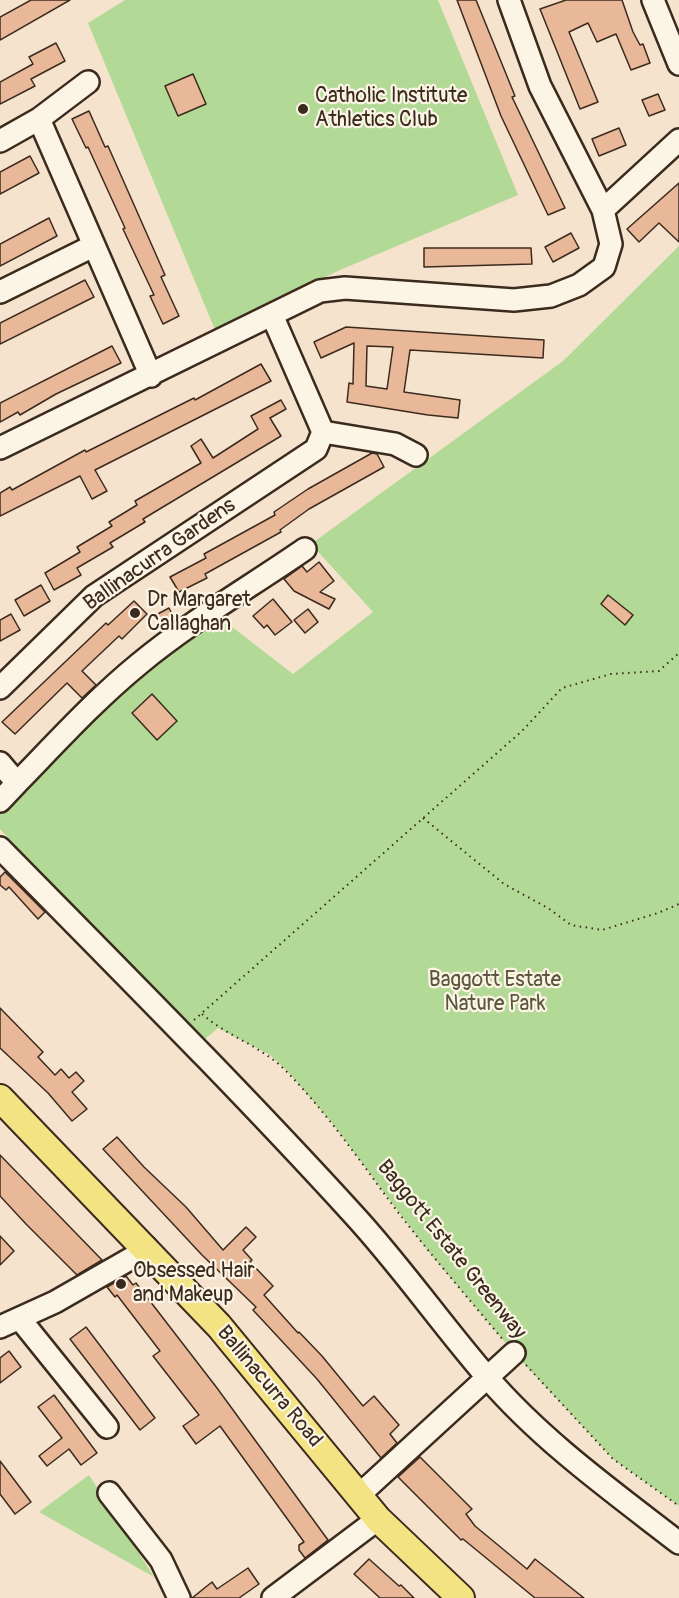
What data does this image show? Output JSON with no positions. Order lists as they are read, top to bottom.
{
  "streets": {
    "main road": ["Ballinacurra Road"],
    "street": ["Ballinacurra Gardens"],
    "path": ["Baggott Estate Greenway"]
  },
  "parks": ["Baggott Estate Nature Park"],
  "places": ["Catholic Institute Athletics Club", "Dr Margaret Callaghan", "Obsessed Hair and Makeup"]
}
